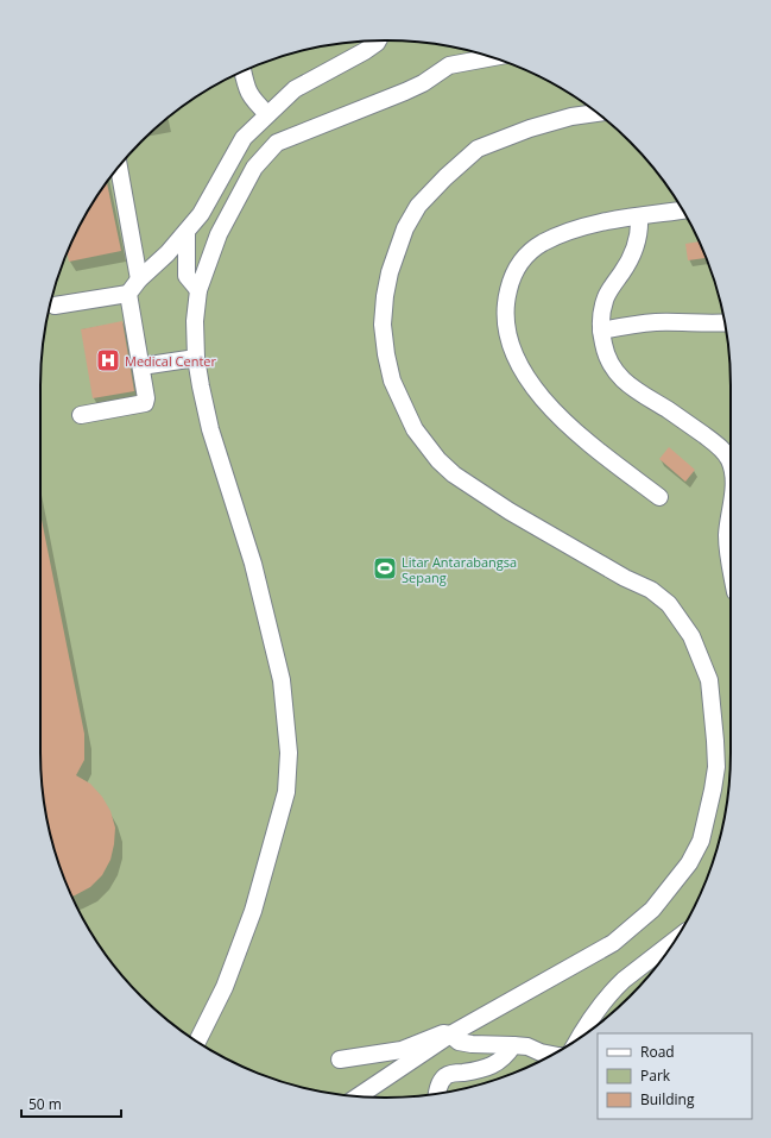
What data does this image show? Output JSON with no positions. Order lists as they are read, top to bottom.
{
  "places": {
    "hospital": ["Medical Center"],
    "sports": ["Litar Antarabangsa Sepang"]
  },
  "legend": ["Road", "Park", "Building"],
  "scale_bar": "50 m"
}
